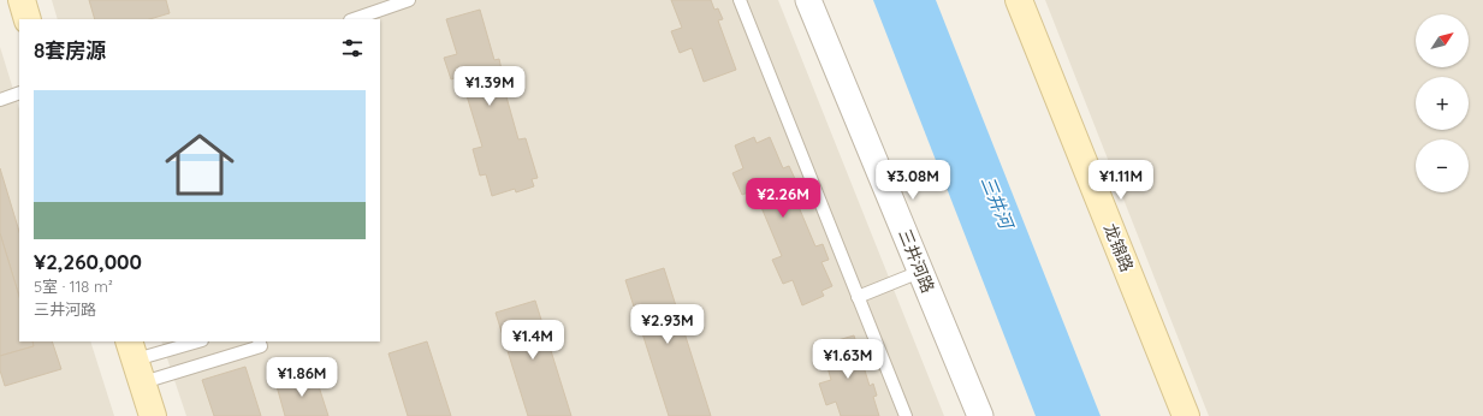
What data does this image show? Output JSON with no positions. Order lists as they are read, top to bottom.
{
  "streets": {
    "main road": ["龙锦路"],
    "street": ["三井河路"]
  },
  "water": ["三井河"],
  "north": "top right",
  "page": {
    "map_buttons": ["+", "−"],
    "heading": "8套房源",
    "price": [
      "¥1.39M",
      "¥3.08M",
      "¥1.11M",
      "¥2.26M",
      "¥2.93M",
      "¥1.4M",
      "¥1.63M",
      "¥1.86M"
    ],
    "list": [
      {
        "name": "¥2,260,000",
        "note": "5室 · 118 m² · 三井河路"
      }
    ]
  }
}
